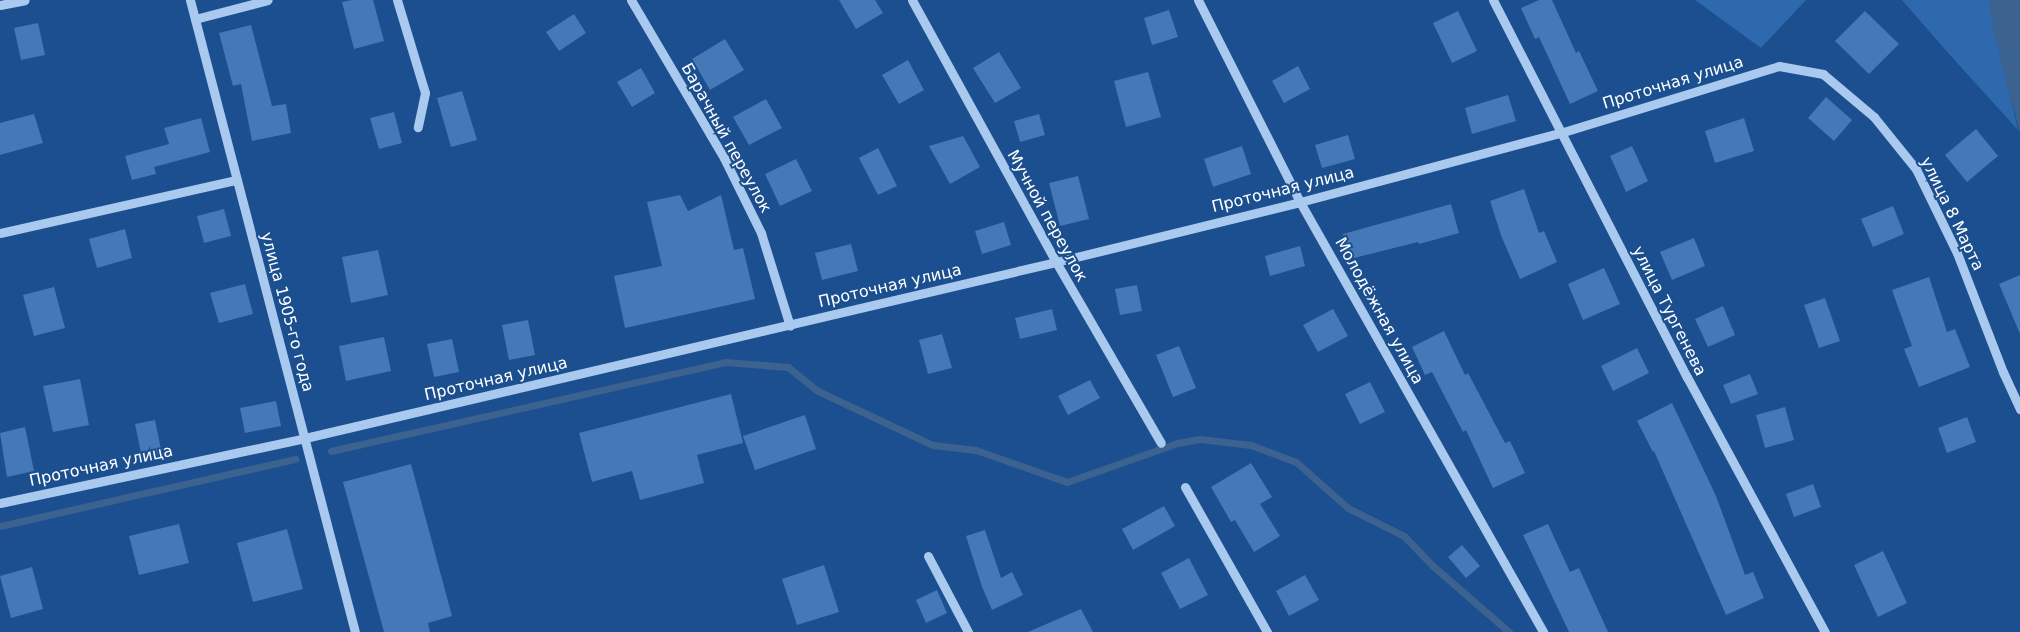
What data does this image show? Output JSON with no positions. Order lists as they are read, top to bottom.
{
  "streets": {
    "street": [
      "Проточная улица",
      "Барачный переулок",
      "улица 8 Марта",
      "Мучной переулок",
      "Молодёжная улица",
      "улица Тургенева",
      "улица 1905-го года"
    ]
  },
  "crossings": [
    ["Проточная улица", "Барачный переулок"],
    ["Проточная улица", "улица 8 Марта"],
    ["Проточная улица", "Мучной переулок"],
    ["Проточная улица", "Молодёжная улица"],
    ["Проточная улица", "улица Тургенева"],
    ["Проточная улица", "улица 1905-го года"]
  ]
}
